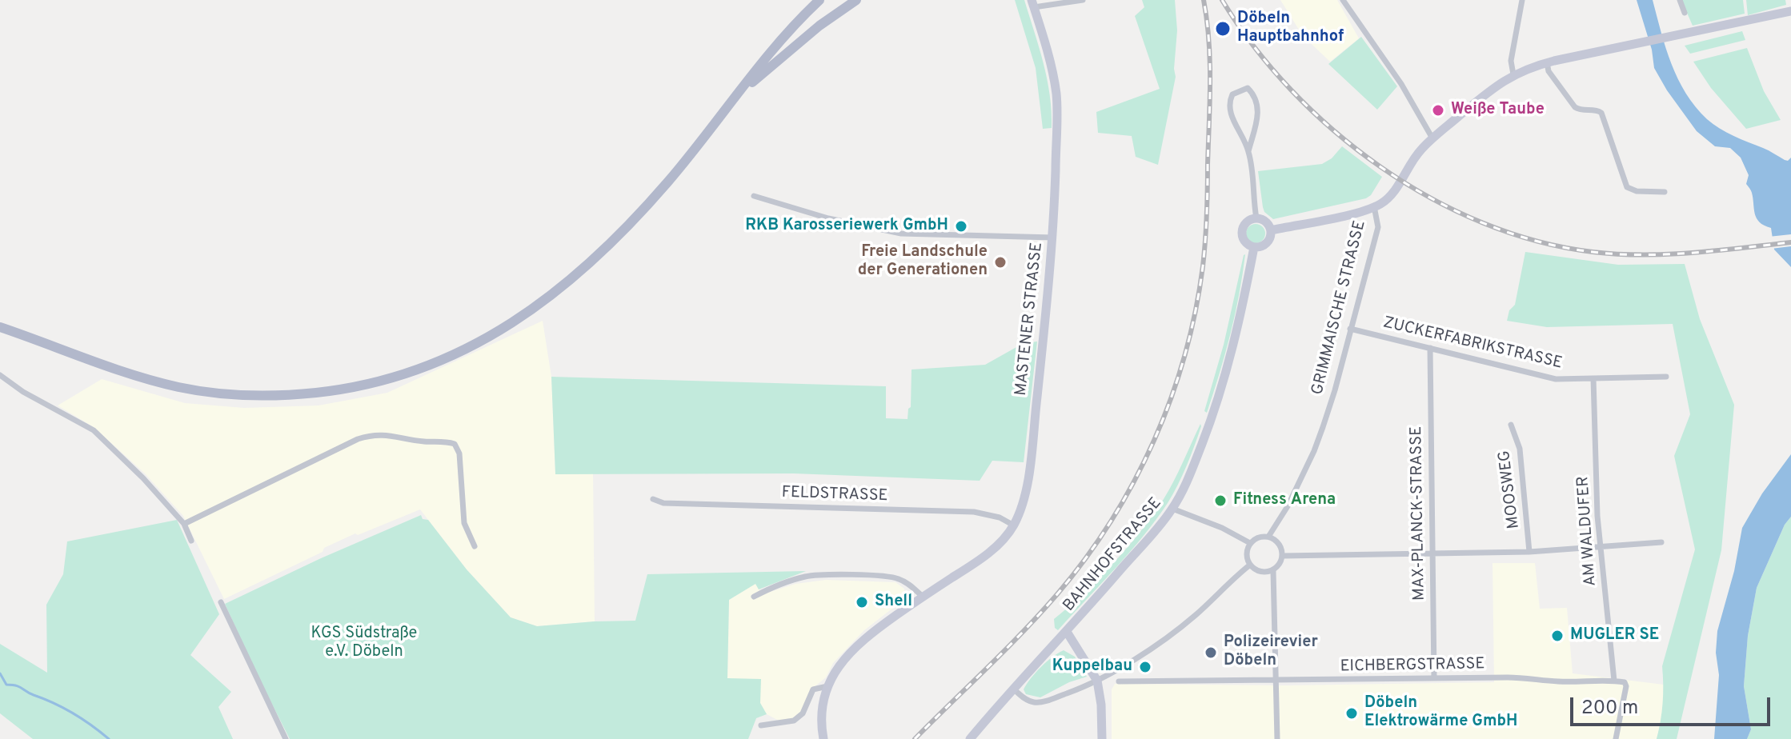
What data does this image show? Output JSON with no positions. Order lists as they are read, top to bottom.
{
  "streets": {
    "main road": ["GRIMMAISCHE STRASSE", "MASTENER STRASSE", "BAHNHOFSTRASSE"],
    "street": [
      "ZUCKERFABRIKSTRASSE",
      "MOOSWEG",
      "FELDSTRASSE",
      "MAX-PLANCK-STRASSE",
      "AM WALDUFER",
      "EICHBERGSTRASSE"
    ]
  },
  "crossings": [
    ["GRIMMAISCHE STRASSE", "ZUCKERFABRIKSTRASSE"],
    ["MASTENER STRASSE", "FELDSTRASSE"],
    ["ZUCKERFABRIKSTRASSE", "MAX-PLANCK-STRASSE"],
    ["ZUCKERFABRIKSTRASSE", "AM WALDUFER"],
    ["MAX-PLANCK-STRASSE", "EICHBERGSTRASSE"],
    ["AM WALDUFER", "EICHBERGSTRASSE"]
  ],
  "parks": ["KGS Südstraße e.V. Döbeln"],
  "places": [
    "Döbeln Hauptbahnhof",
    "Weiße Taube",
    "RKB Karosseriewerk GmbH",
    "Freie Landschule der Generationen",
    "Fitness Arena",
    "Shell",
    "MUGLER SE",
    "Polizeirevier Döbeln",
    "Kuppelbau",
    "Döbeln Elektrowärme GmbH"
  ],
  "scale_bar": "200 m"
}
